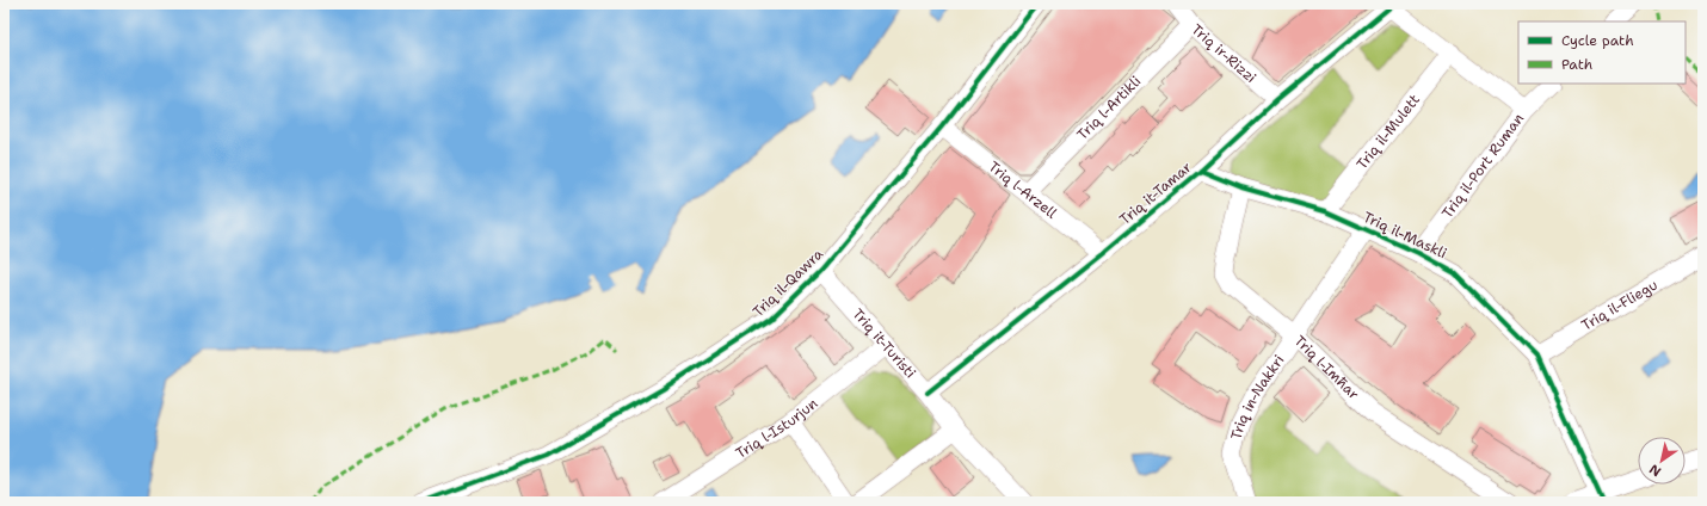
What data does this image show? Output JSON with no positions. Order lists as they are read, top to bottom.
{
  "streets": {
    "street": [
      "Triq ir-Rizzi",
      "Triq l-Artikli",
      "Triq il-Mulett",
      "Triq il-Port Ruman",
      "Triq l-Arzell",
      "Triq it-Tamar",
      "Triq il-Maskli",
      "Triq il-Qawra",
      "Triq il-Fliegu",
      "Triq it-Turisti",
      "Triq l-Imħar",
      "Triq in-Nakkri",
      "Triq l-Isturjun"
    ]
  },
  "crossings": [
    ["Triq ir-Rizzi", "Triq l-Artikli"],
    ["Triq ir-Rizzi", "Triq it-Tamar"],
    ["Triq l-Artikli", "Triq l-Arzell"],
    ["Triq il-Mulett", "Triq il-Maskli"],
    ["Triq il-Port Ruman", "Triq il-Maskli"],
    ["Triq l-Arzell", "Triq it-Tamar"],
    ["Triq l-Arzell", "Triq il-Qawra"],
    ["Triq it-Tamar", "Triq il-Maskli"],
    ["Triq it-Tamar", "Triq it-Turisti"],
    ["Triq il-Maskli", "Triq il-Fliegu"],
    ["Triq il-Maskli", "Triq l-Imħar"],
    ["Triq il-Maskli", "Triq in-Nakkri"],
    ["Triq il-Qawra", "Triq it-Turisti"],
    ["Triq it-Turisti", "Triq l-Isturjun"],
    ["Triq l-Imħar", "Triq in-Nakkri"]
  ],
  "legend": ["Cycle path", "Path"],
  "north": "bottom left"
}
